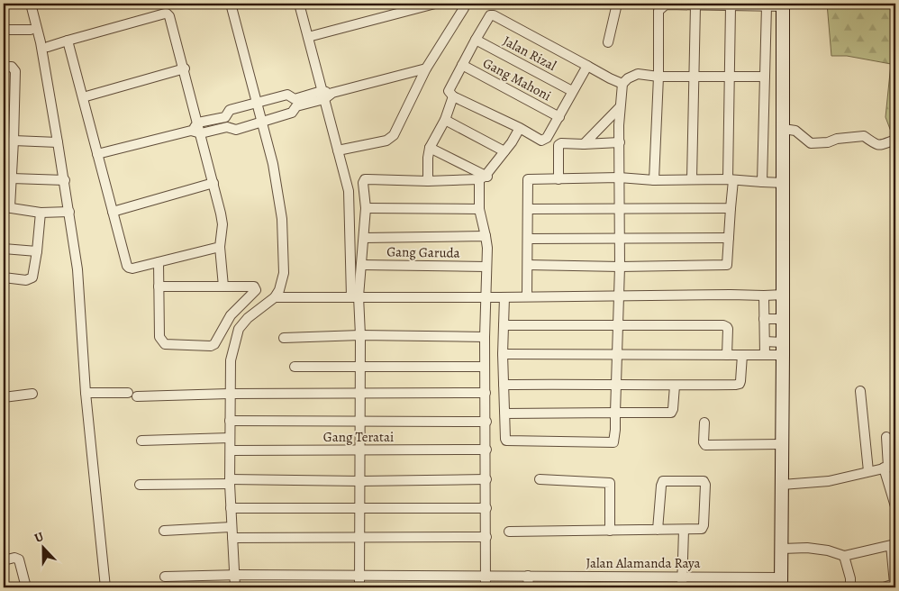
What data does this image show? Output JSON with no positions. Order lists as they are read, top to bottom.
{
  "streets": {
    "street": [
      "Jalan Rizal",
      "Gang Mahoni",
      "Gang Garuda",
      "Gang Teratai",
      "Jalan Alamanda Raya"
    ]
  },
  "north": "top"
}
